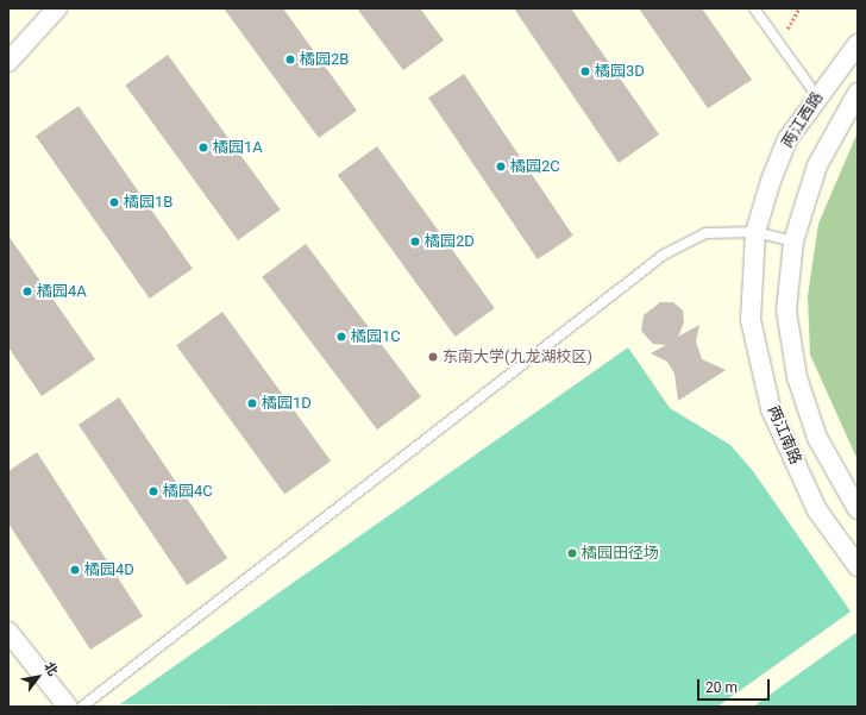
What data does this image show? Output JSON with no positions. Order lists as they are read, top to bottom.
{
  "streets": {
    "street": ["两江西路", "两江南路"]
  },
  "crossings": [
    ["两江西路", "两江南路"]
  ],
  "places": [
    "橘园2B",
    "橘园3D",
    "橘园1A",
    "橘园2C",
    "橘园1B",
    "橘园2D",
    "橘园4A",
    "橘园1C",
    "东南大学(九龙湖校区)",
    "橘园1D",
    "橘园4C",
    "橘园田径场",
    "橘园4D"
  ],
  "scale_bar": "20 m",
  "north": "top right"
}
